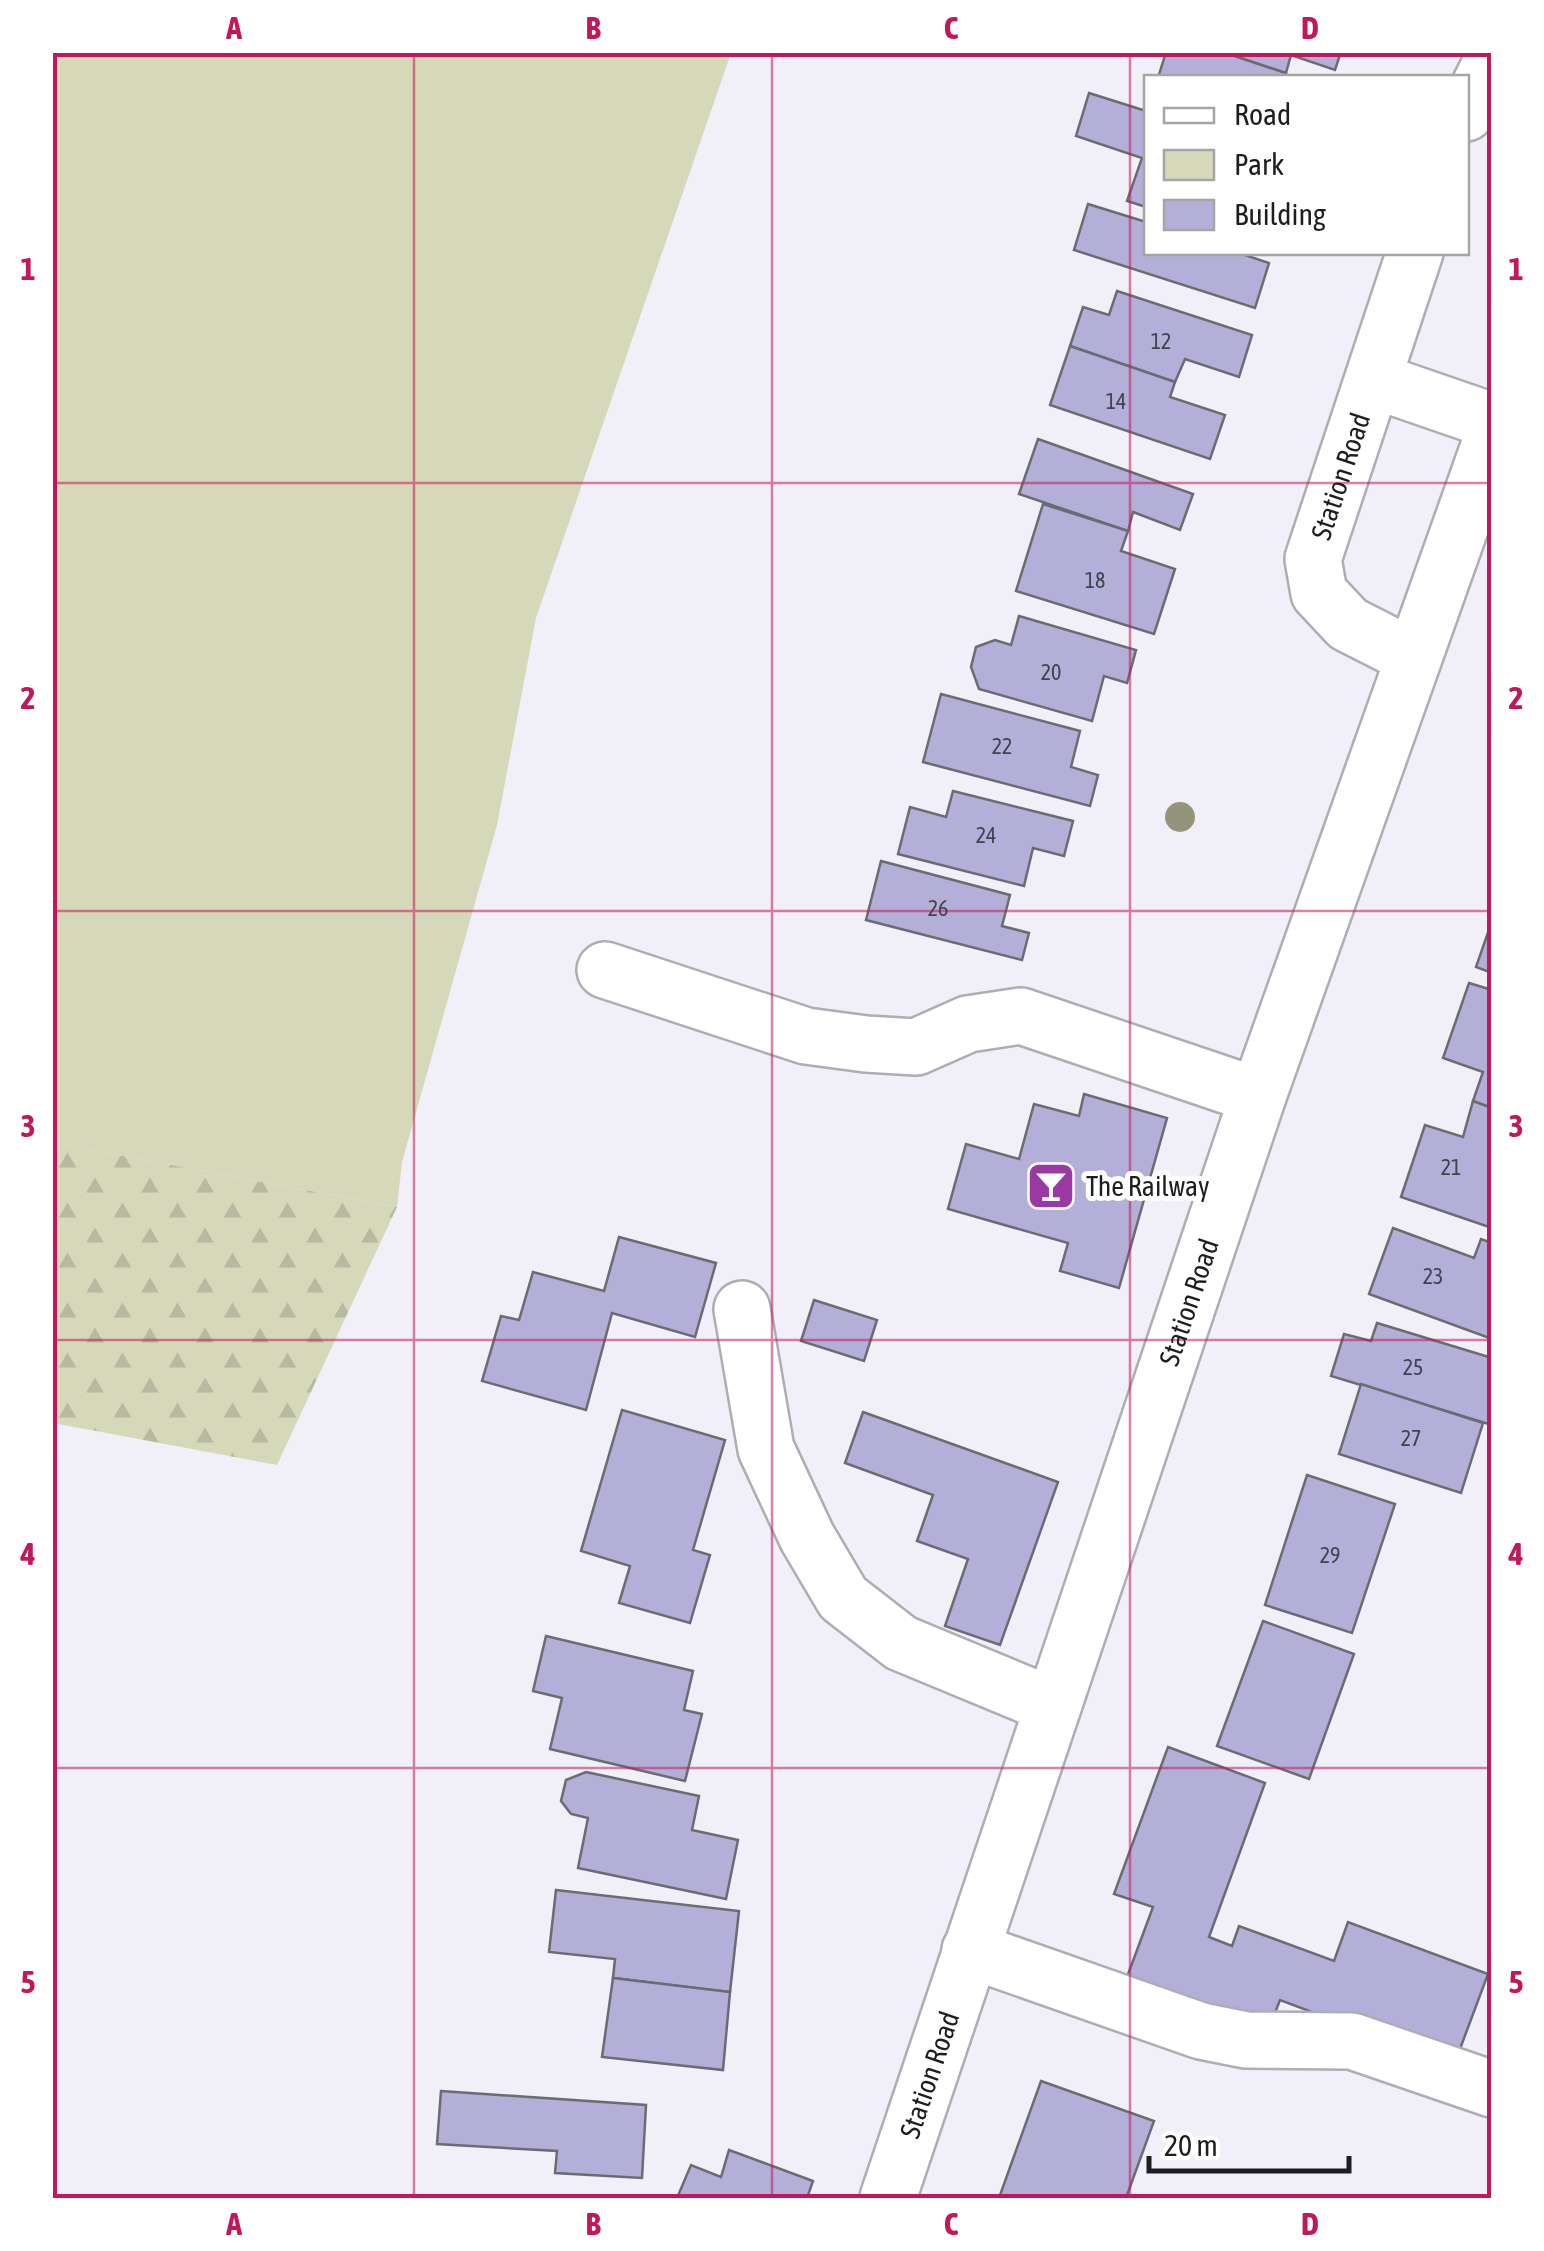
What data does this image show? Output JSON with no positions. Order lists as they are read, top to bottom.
{
  "streets": {
    "street": ["Station Road"]
  },
  "places": {
    "bar": ["The Railway"]
  },
  "house_numbers": [
    "12",
    "14",
    "18",
    "20",
    "22",
    "24",
    "26",
    "21",
    "23",
    "25",
    "27",
    "29"
  ],
  "legend": ["Road", "Park", "Building"],
  "scale_bar": "20 m",
  "grid": {
    "columns": [
      "A",
      "B",
      "C",
      "D"
    ],
    "rows": [
      "1",
      "2",
      "3",
      "4",
      "5"
    ]
  }
}
